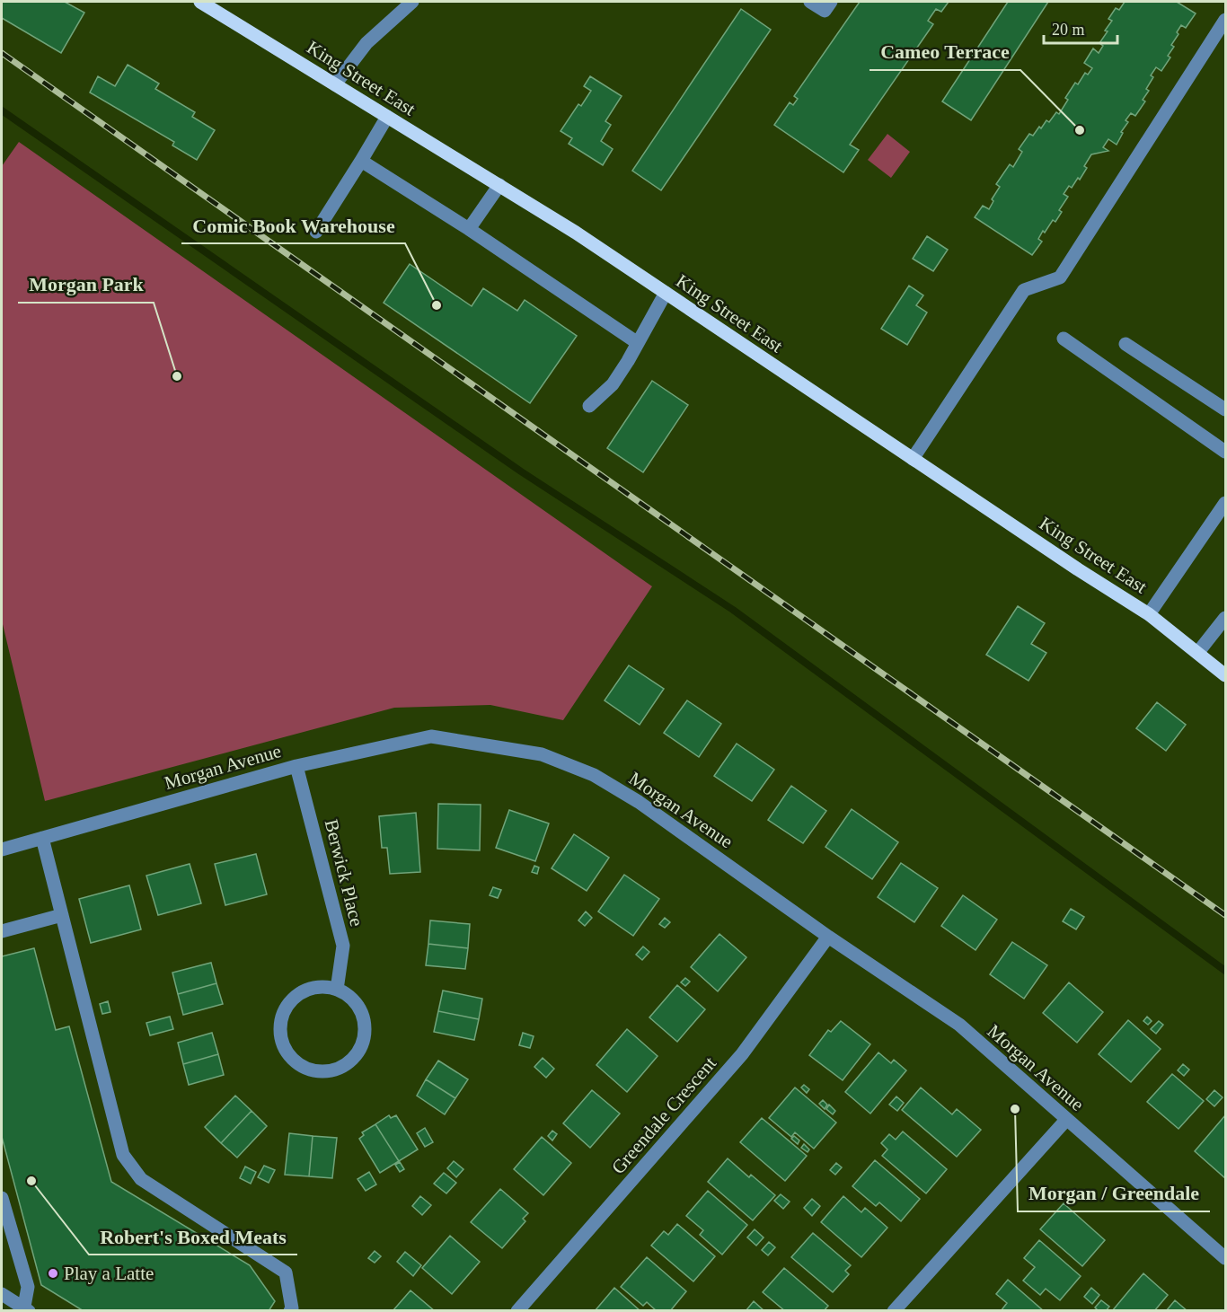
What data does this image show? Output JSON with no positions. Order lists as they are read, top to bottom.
{
  "streets": {
    "main road": ["King Street East"],
    "street": ["Morgan Avenue", "Berwick Place", "Greendale Crescent"]
  },
  "crossings": [
    ["Morgan Avenue", "Berwick Place"],
    ["Morgan Avenue", "Greendale Crescent"]
  ],
  "places": [
    "Cameo Terrace",
    "Comic Book Warehouse",
    "Morgan Park",
    "Morgan / Greendale",
    "Robert's Boxed Meats",
    "Play a Latte"
  ],
  "scale_bar": "20 m"
}
